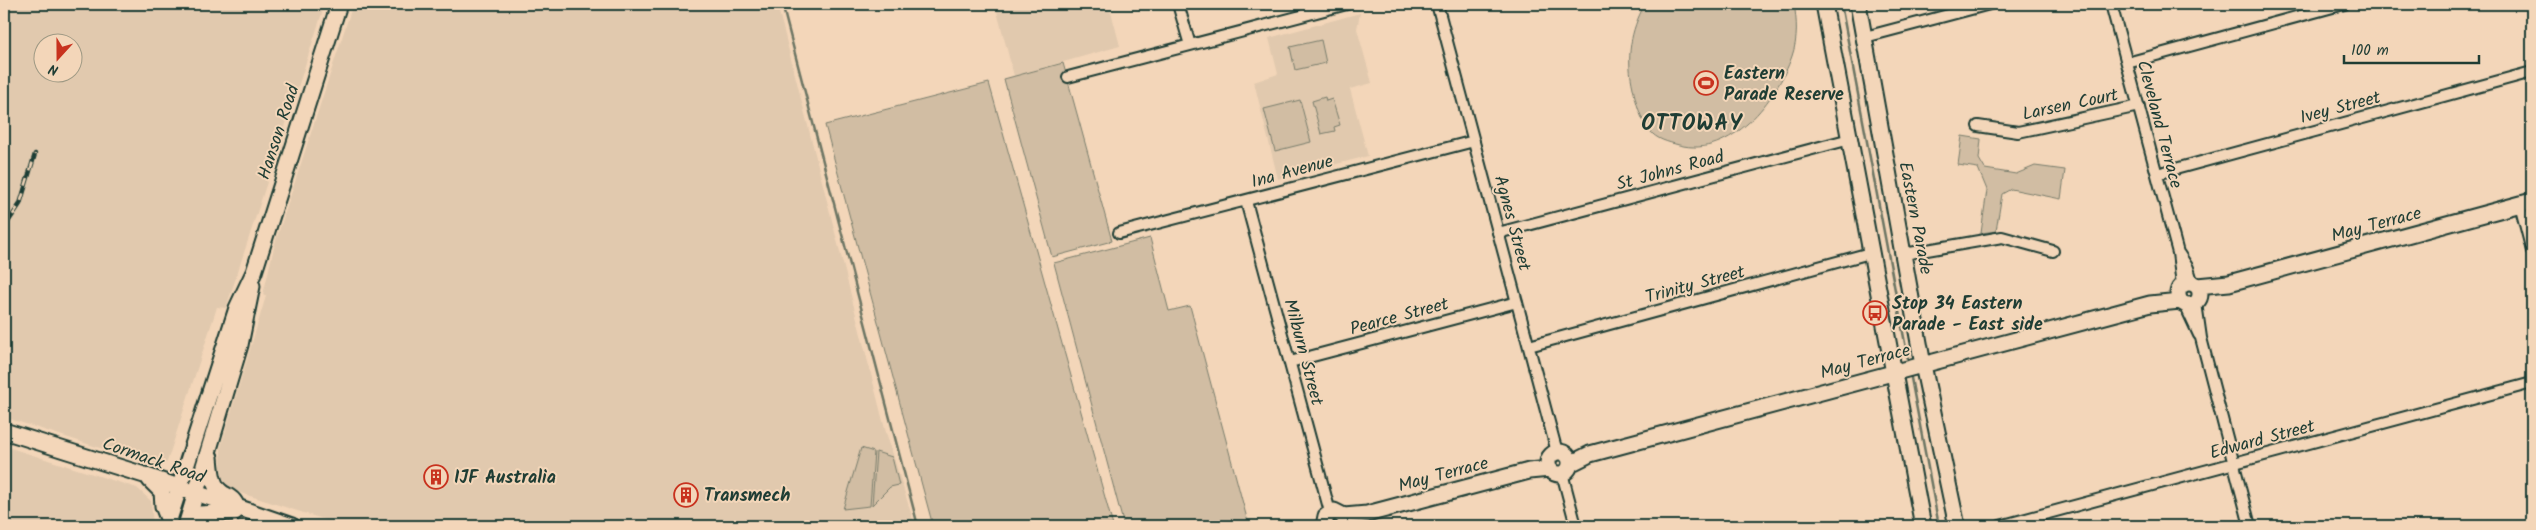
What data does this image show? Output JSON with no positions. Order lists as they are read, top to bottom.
{
  "streets": {
    "main road": [
      "Hanson Road",
      "Eastern Parade",
      "May Terrace",
      "Cormack Road"
    ],
    "street": [
      "Larsen Court",
      "Ivey Street",
      "Cleveland Terrace",
      "St Johns Road",
      "Ina Avenue",
      "Agnes Street",
      "Trinity Street",
      "Pearce Street",
      "Milburn Street",
      "Edward Street"
    ]
  },
  "crossings": [
    ["Larsen Court", "Cleveland Terrace"],
    ["Ivey Street", "Cleveland Terrace"],
    ["Cleveland Terrace", "May Terrace"],
    ["Cleveland Terrace", "Edward Street"],
    ["Hanson Road", "Cormack Road"],
    ["St Johns Road", "Agnes Street"],
    ["Ina Avenue", "Agnes Street"],
    ["Ina Avenue", "Milburn Street"],
    ["Eastern Parade", "May Terrace"],
    ["Agnes Street", "May Terrace"],
    ["Agnes Street", "Trinity Street"],
    ["Agnes Street", "Pearce Street"],
    ["May Terrace", "Milburn Street"],
    ["Pearce Street", "Milburn Street"]
  ],
  "districts": ["OTTOWAY"],
  "places": {
    "sports": ["Eastern Parade Reserve"],
    "bus stop": ["Stop 34 Eastern Parade - East side"],
    "building": ["IJF Australia", "Transmech"]
  },
  "scale_bar": "100 m",
  "north": "bottom"
}
